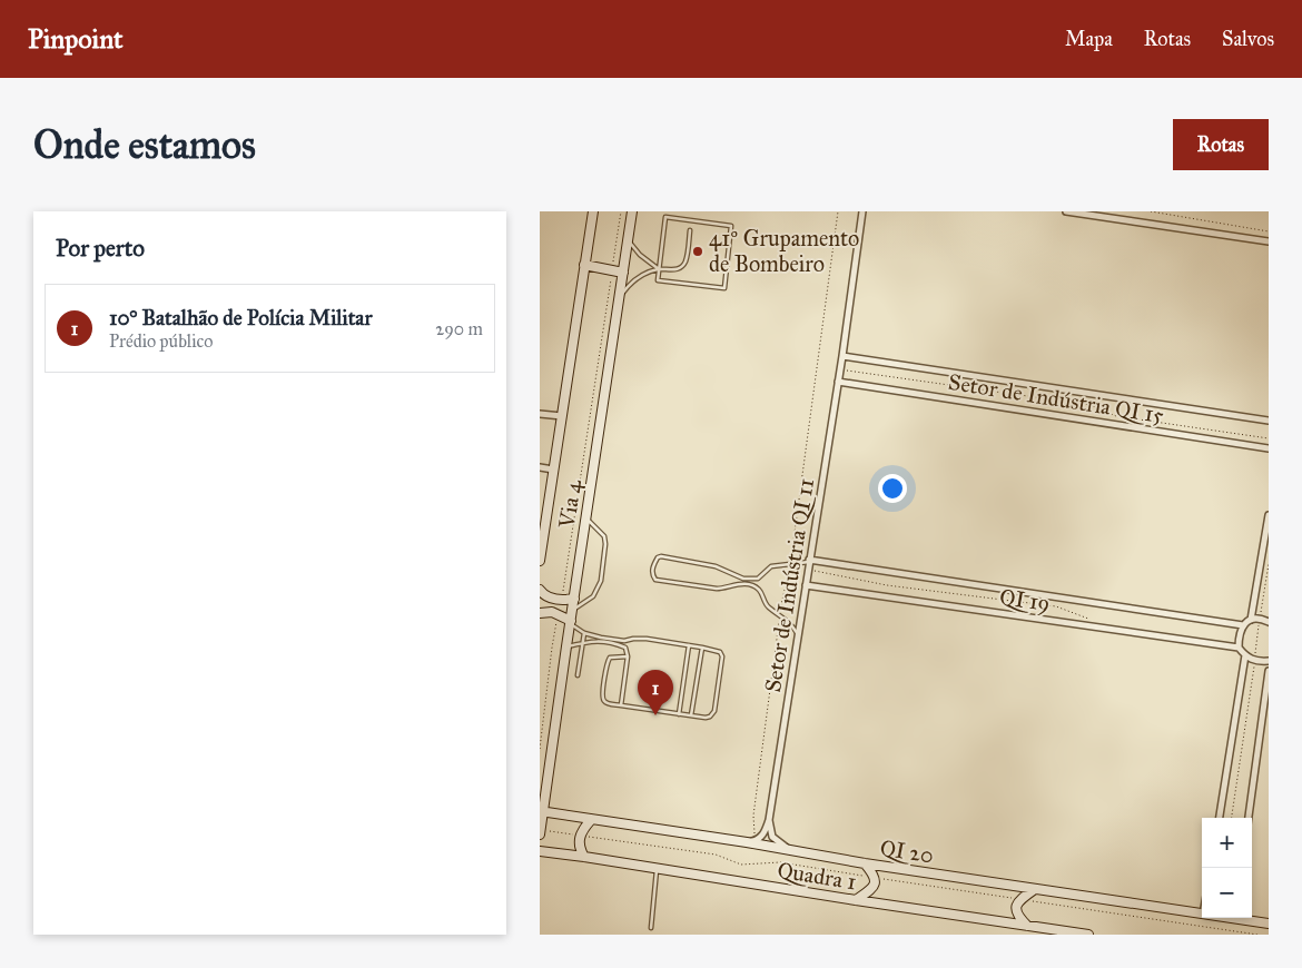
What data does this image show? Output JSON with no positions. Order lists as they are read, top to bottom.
{
  "streets": {
    "street": [
      "Setor de Indústria QI 15",
      "Via 4",
      "Setor de Indústria QI 11",
      "QI 19",
      "QI 20",
      "Quadra 1"
    ]
  },
  "crossings": [
    ["Setor de Indústria QI 15", "Setor de Indústria QI 11"],
    ["Via 4", "QI 20"],
    ["Setor de Indústria QI 11", "QI 19"]
  ],
  "places": ["41º Grupamento de Bombeiro"],
  "page": {
    "header": "Pinpoint",
    "nav": ["Mapa", "Rotas", "Salvos"],
    "buttons": "Rotas",
    "title": "Onde estamos",
    "heading": "Por perto",
    "list": [
      {
        "mark": "1",
        "name": "10° Batalhão de Polícia Militar",
        "note": "Prédio público",
        "value": "290 m"
      }
    ],
    "pins": "1",
    "map_buttons": ["+", "−"]
  }
}
